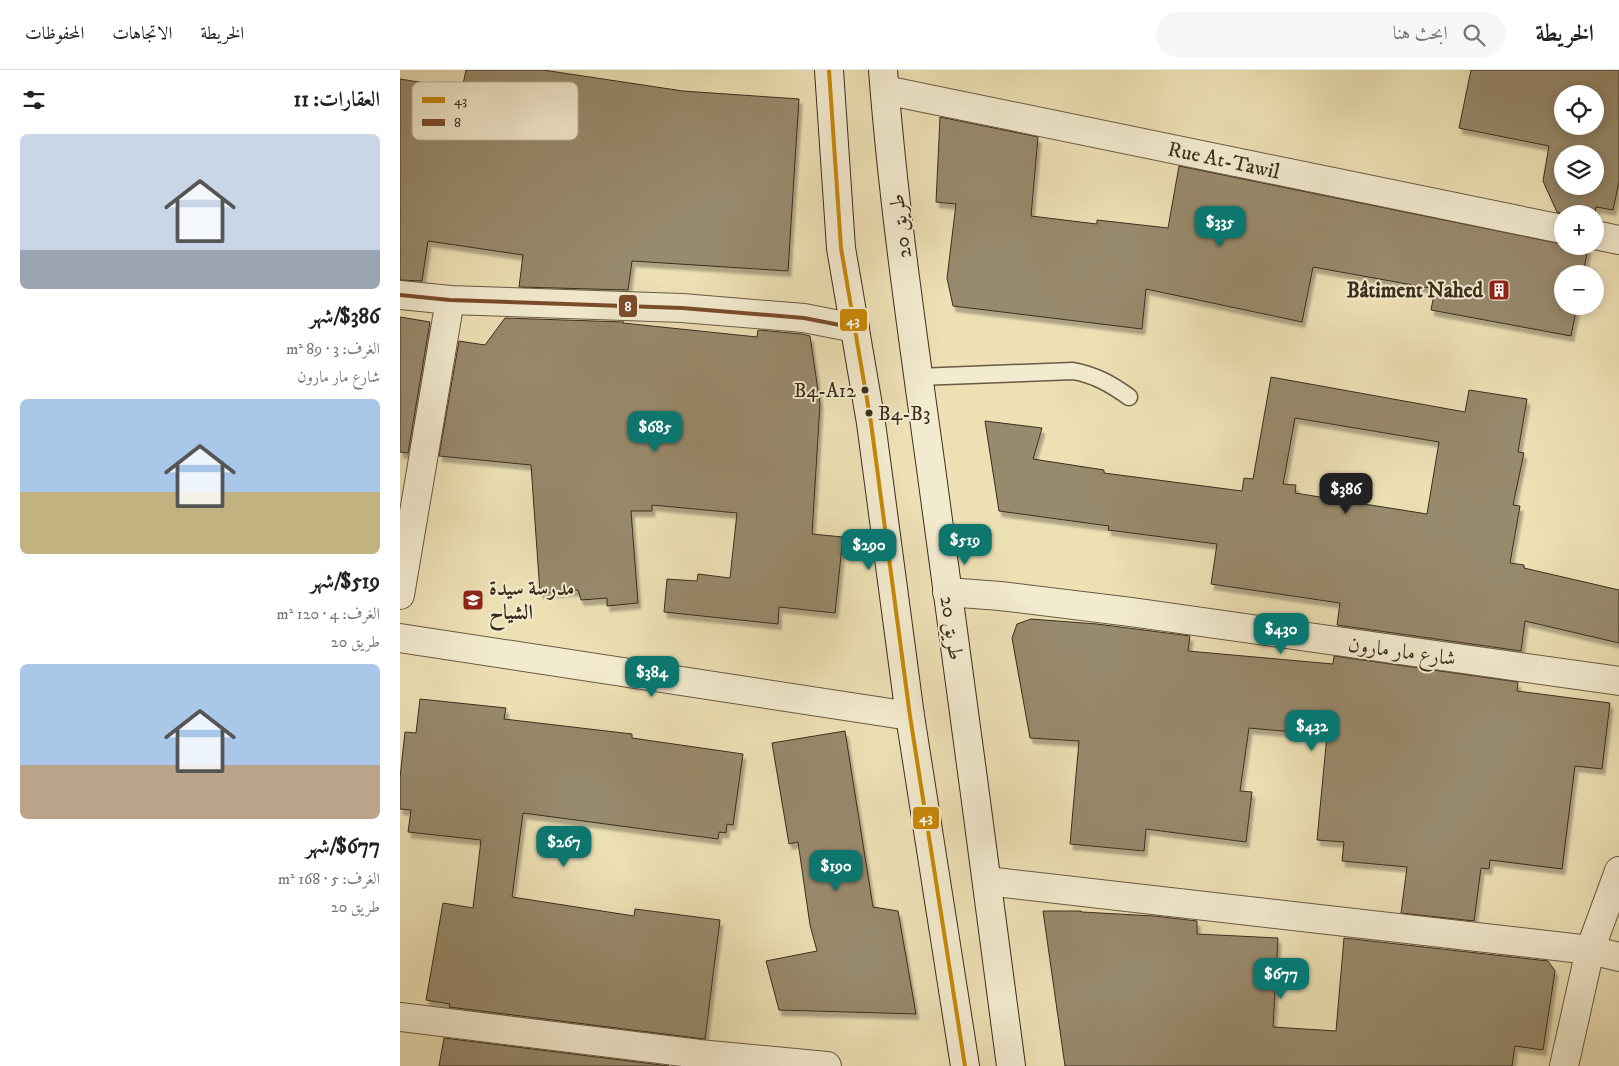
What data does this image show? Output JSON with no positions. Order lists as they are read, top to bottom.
{
  "streets": {
    "street": ["Rue At-Tawil", "طريق 20", "شارع مار مارون"]
  },
  "crossings": [
    ["Rue At-Tawil", "طريق 20"],
    ["طريق 20", "شارع مار مارون"]
  ],
  "places": {
    "building": ["Bâtiment Nahed"],
    "other": ["B4-A12", "B4-B3"],
    "school or university": ["مدرسة سيدة الشياح"]
  },
  "lines": ["transit line 43", "transit line 8"],
  "legend": ["43", "8"],
  "page": {
    "header": "الخريطة",
    "search": "ابحث هنا",
    "nav": ["الخريطة", "الاتجاهات", "المحفوظات"],
    "heading": "العقارات: 11",
    "map_buttons": ["+", "−"],
    "list": [
      {
        "name": "$386/شهر",
        "note": "الغرف: 3 · 89 m² · شارع مار مارون"
      },
      {
        "name": "$519/شهر",
        "note": "الغرف: 4 · 120 m² · طريق 20"
      },
      {
        "name": "$677/شهر",
        "note": "الغرف: 5 · 168 m² · طريق 20"
      }
    ],
    "price": [
      "$335",
      "$685",
      "$386",
      "$519",
      "$290",
      "$430",
      "$384",
      "$432",
      "$267",
      "$190",
      "$677"
    ]
  }
}
